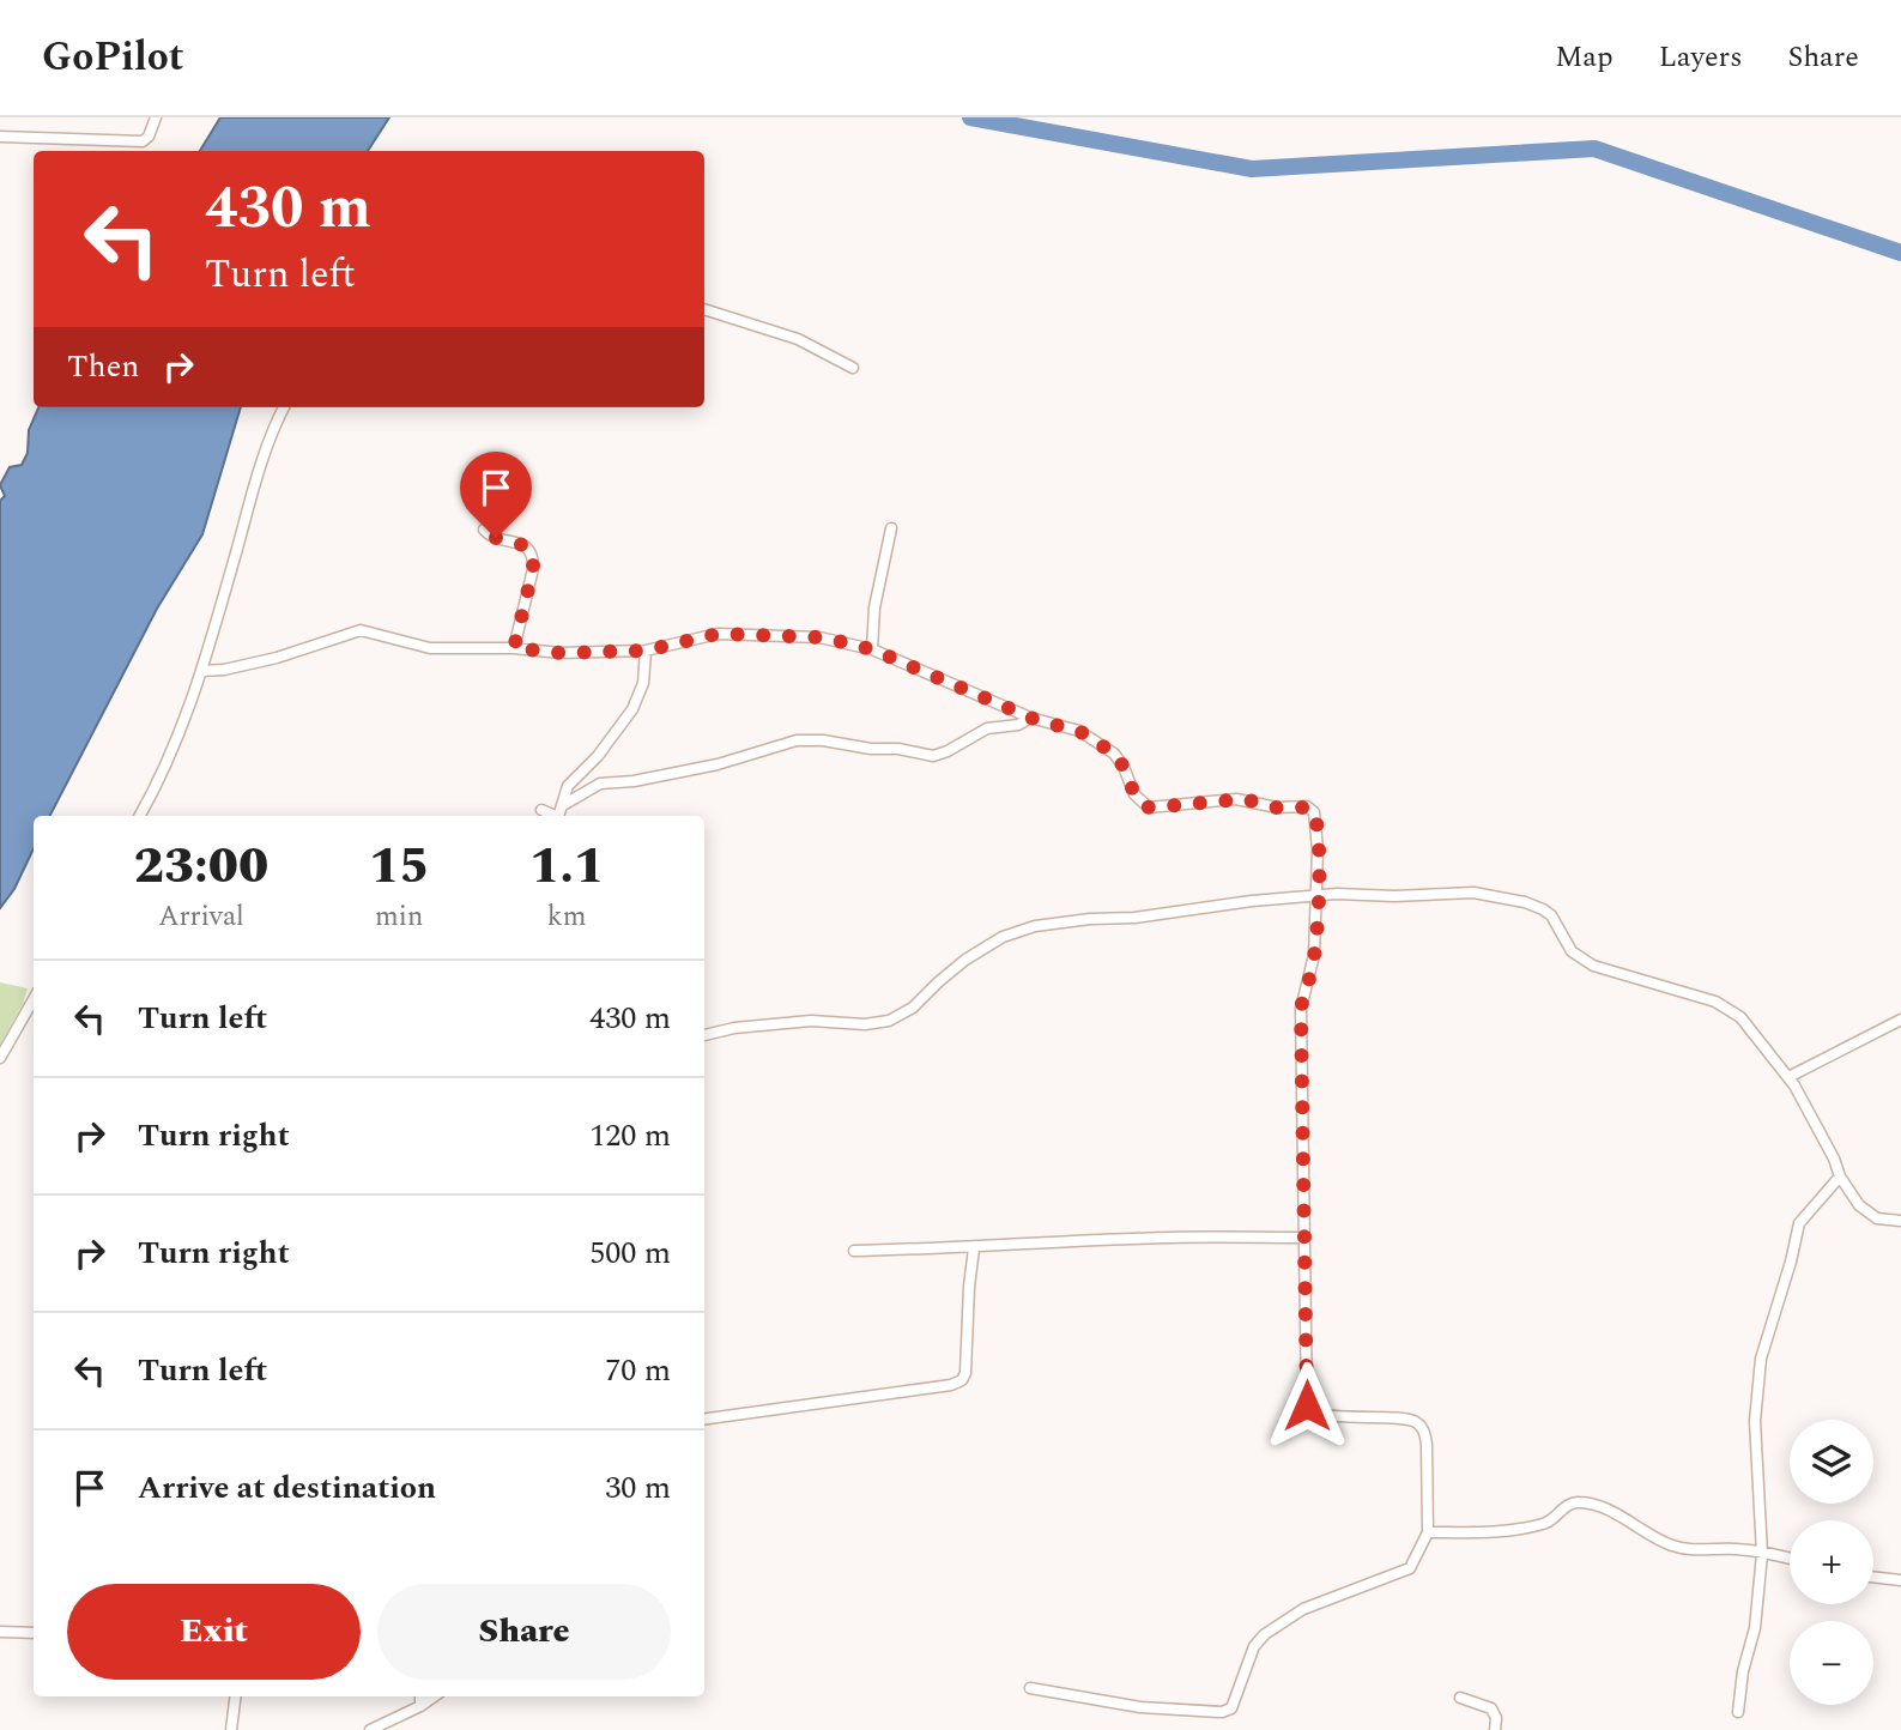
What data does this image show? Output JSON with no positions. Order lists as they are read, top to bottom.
{
  "page": {
    "header": "GoPilot",
    "nav": ["Map", "Layers", "Share"],
    "turn": ["430 m", "Turn left"],
    "then": "Then",
    "eta": [
      "23:00",
      "Arrival",
      "15",
      "min",
      "1.1",
      "km"
    ],
    "list": [
      {
        "name": "Turn left",
        "value": "430 m"
      },
      {
        "name": "Turn right",
        "value": "120 m"
      },
      {
        "name": "Turn right",
        "value": "500 m"
      },
      {
        "name": "Turn left",
        "value": "70 m"
      },
      {
        "name": "Arrive at destination",
        "value": "30 m"
      }
    ],
    "map_buttons": ["+", "−"],
    "buttons": ["Exit", "Share"]
  }
}
